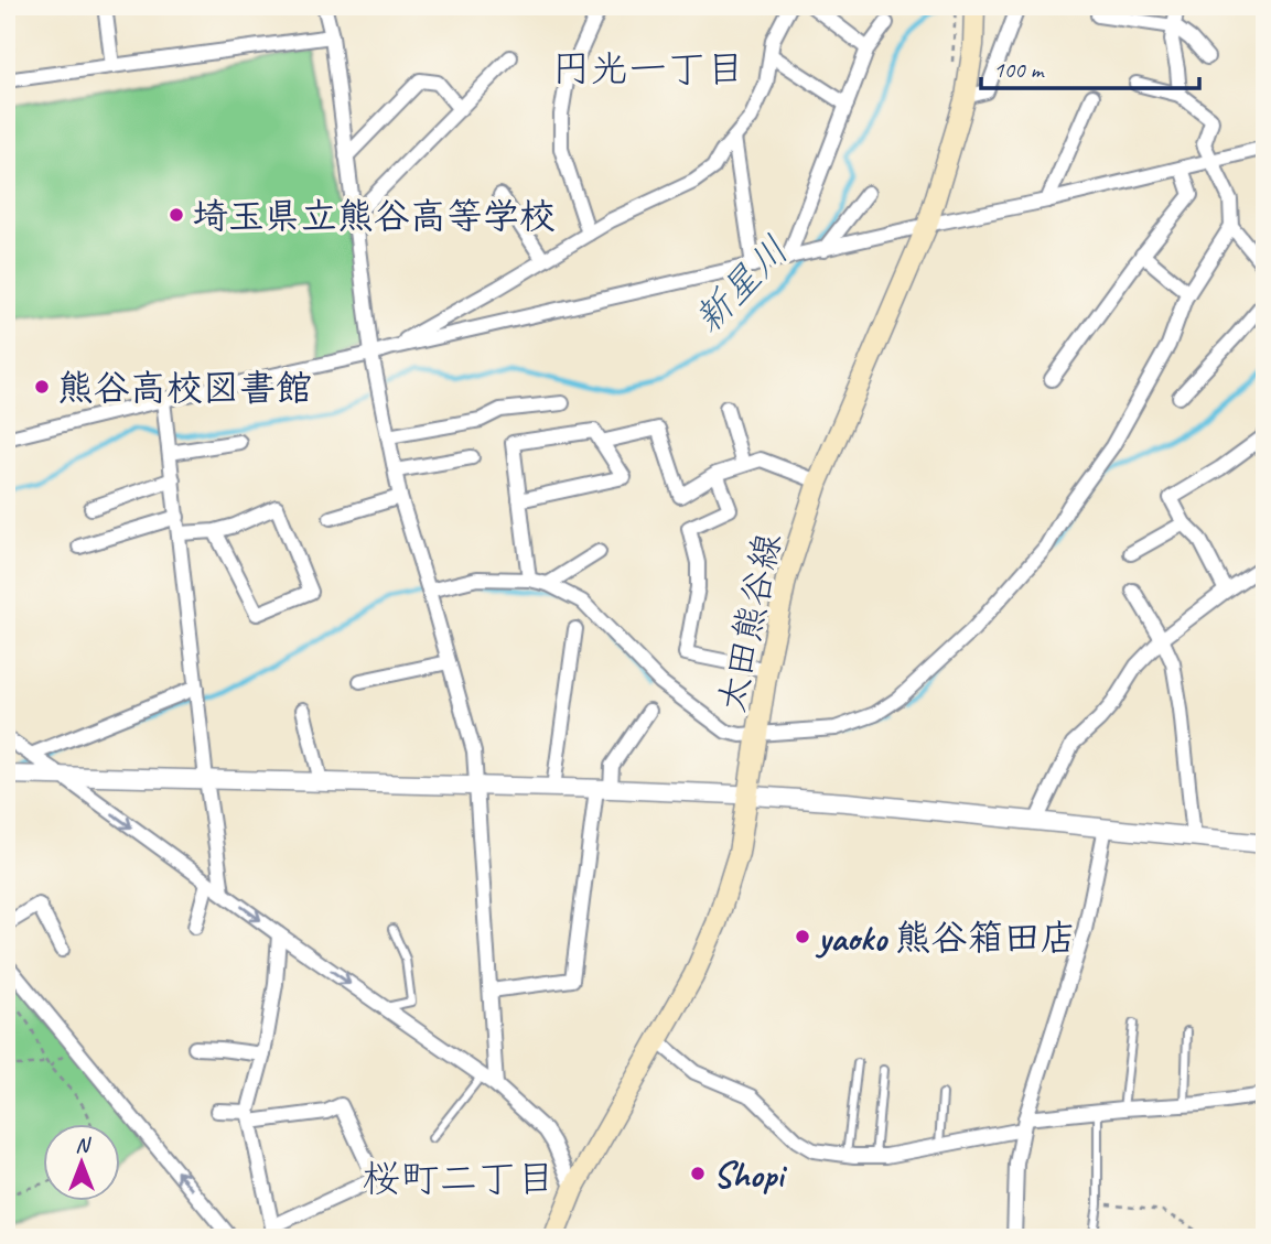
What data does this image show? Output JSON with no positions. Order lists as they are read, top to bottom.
{
  "streets": {
    "main road": ["太田熊谷線"]
  },
  "districts": ["円光一丁目", "桜町二丁目"],
  "water": ["新星川"],
  "places": [
    "埼玉県立熊谷高等学校",
    "熊谷高校図書館",
    "yaoko 熊谷箱田店",
    "Shopi"
  ],
  "scale_bar": "100 m",
  "north": "top"
}
